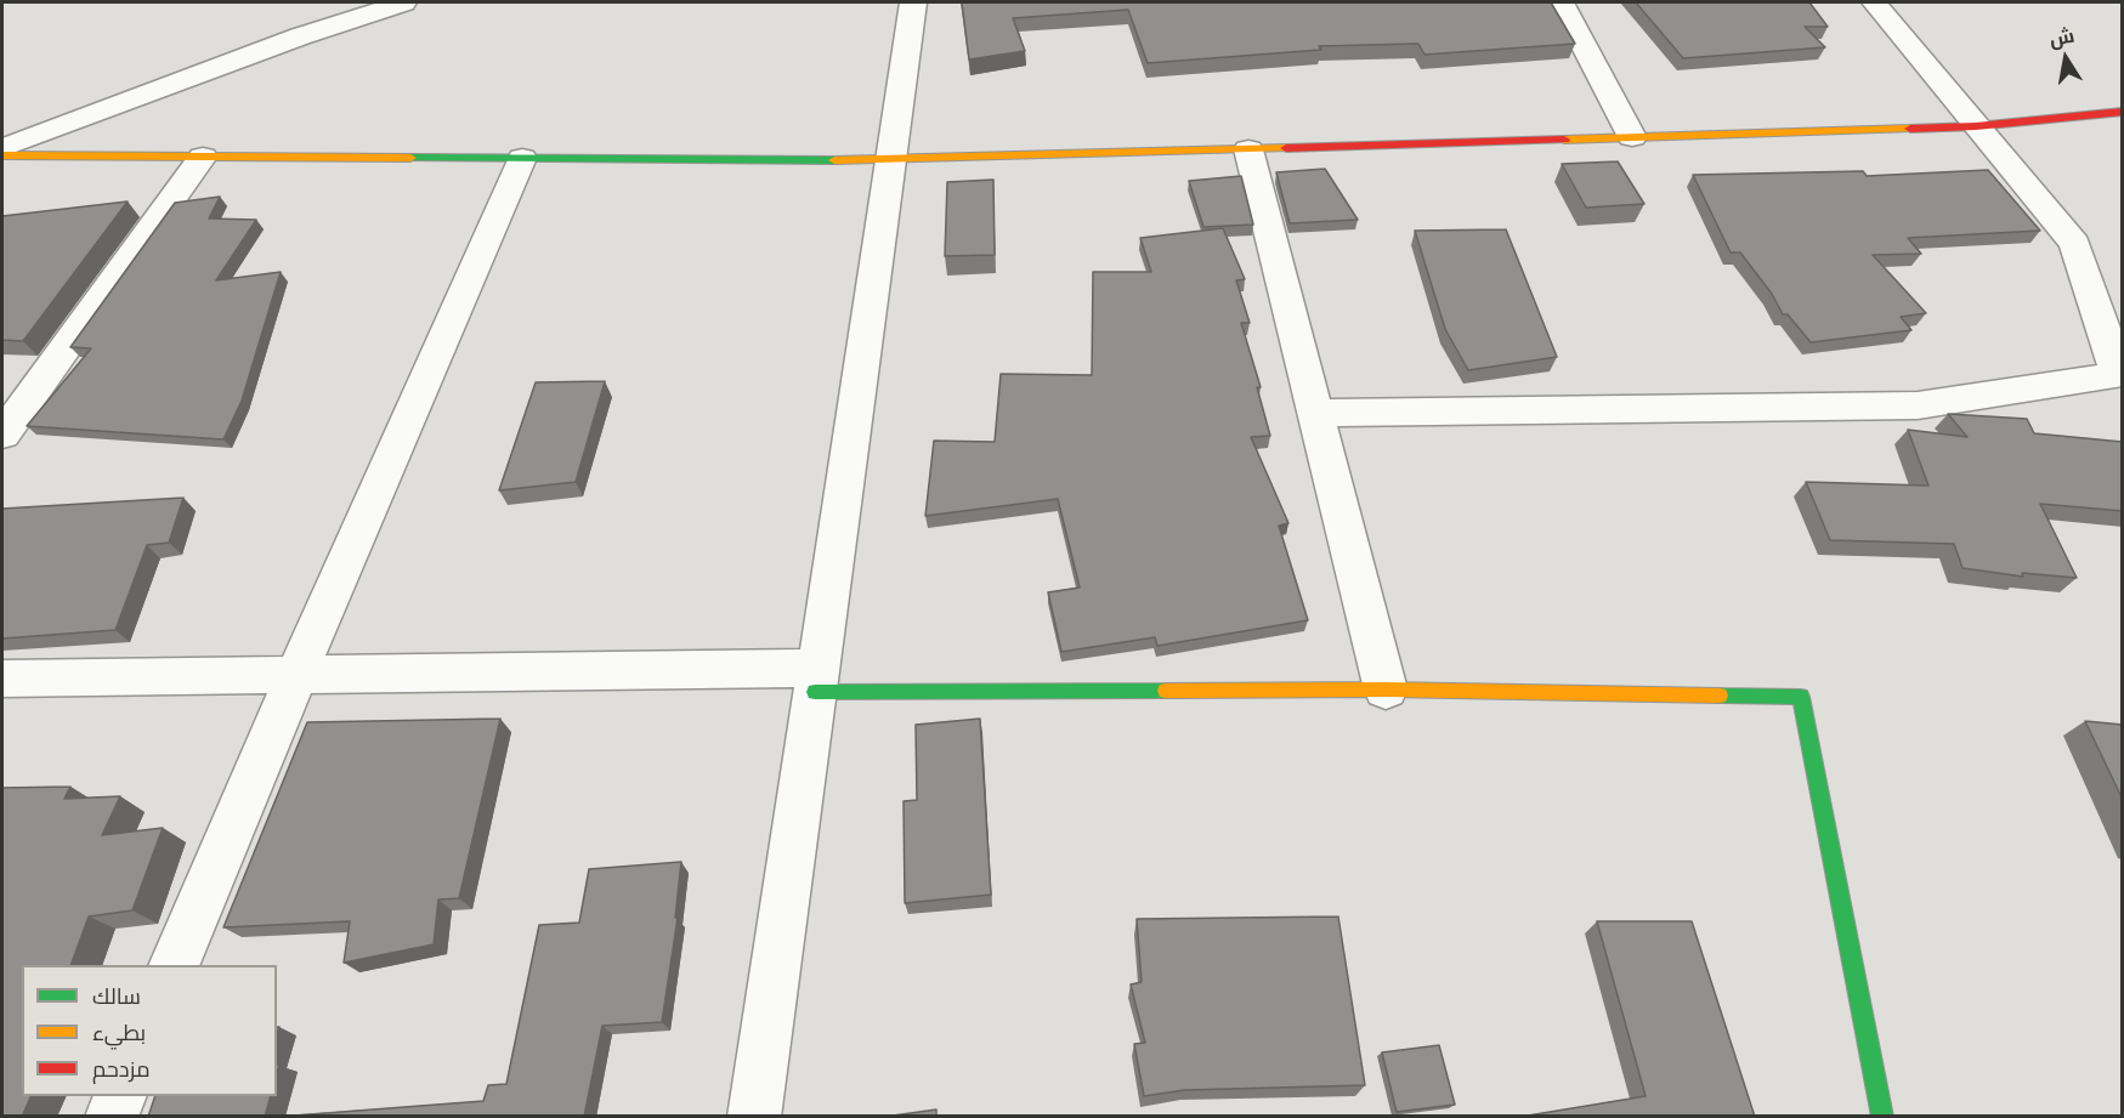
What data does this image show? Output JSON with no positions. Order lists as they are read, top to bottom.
{
  "legend": ["سالك", "بطيء", "مزدحم"],
  "north": "top"
}
